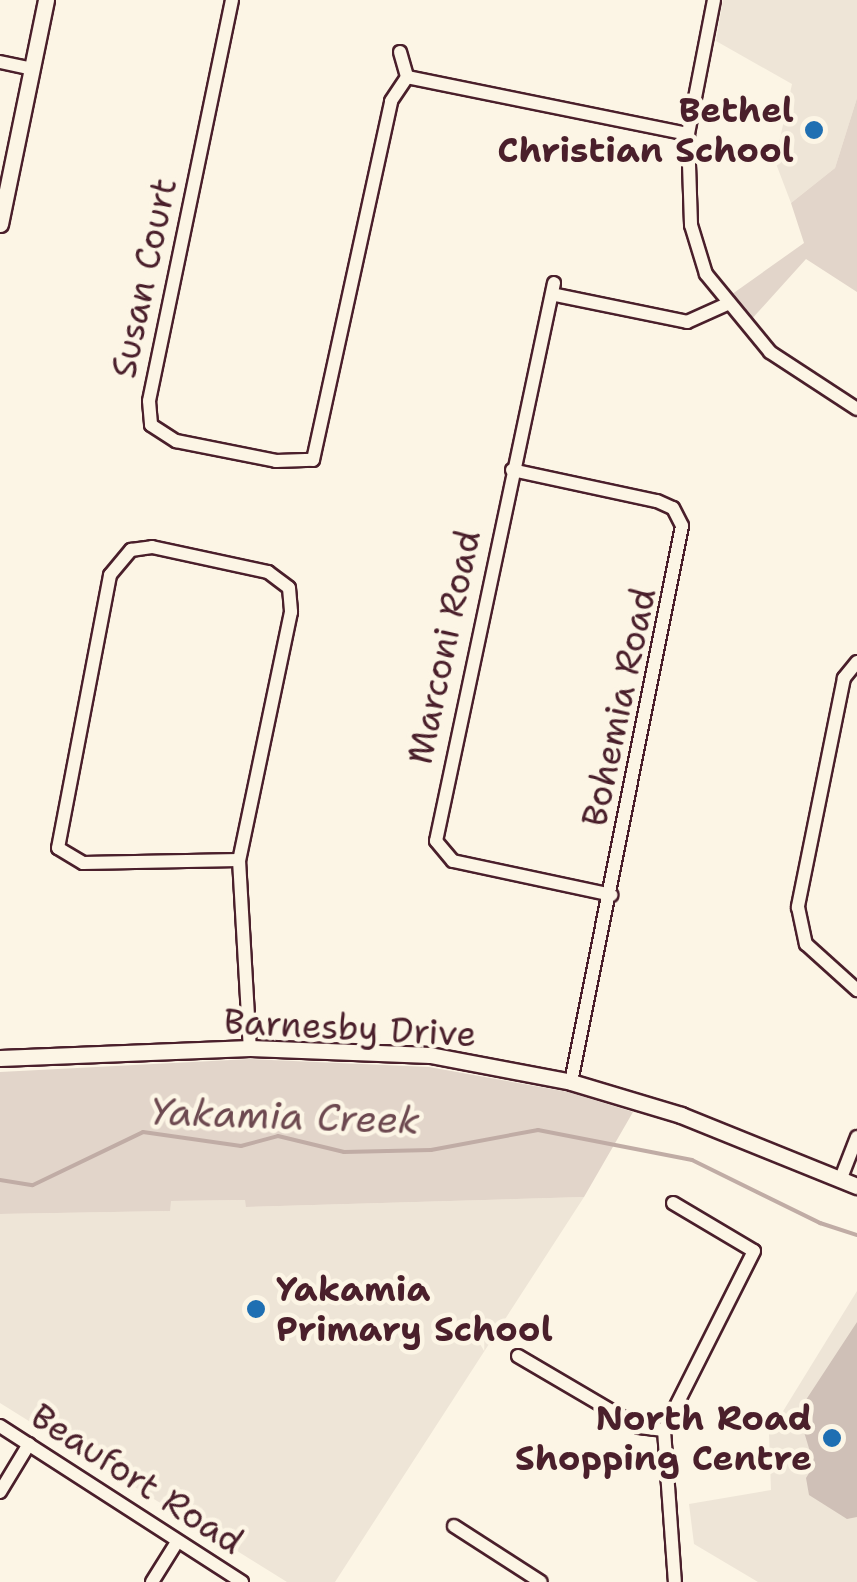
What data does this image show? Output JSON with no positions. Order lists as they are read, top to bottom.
{
  "streets": {
    "street": [
      "Susan Court",
      "Marconi Road",
      "Bohemia Road",
      "Barnesby Drive",
      "Beaufort Road"
    ]
  },
  "crossings": [
    ["Marconi Road", "Bohemia Road"],
    ["Bohemia Road", "Barnesby Drive"]
  ],
  "water": ["Yakamia Creek"],
  "places": ["Bethel Christian School", "Yakamia Primary School", "North Road Shopping Centre"]
}
